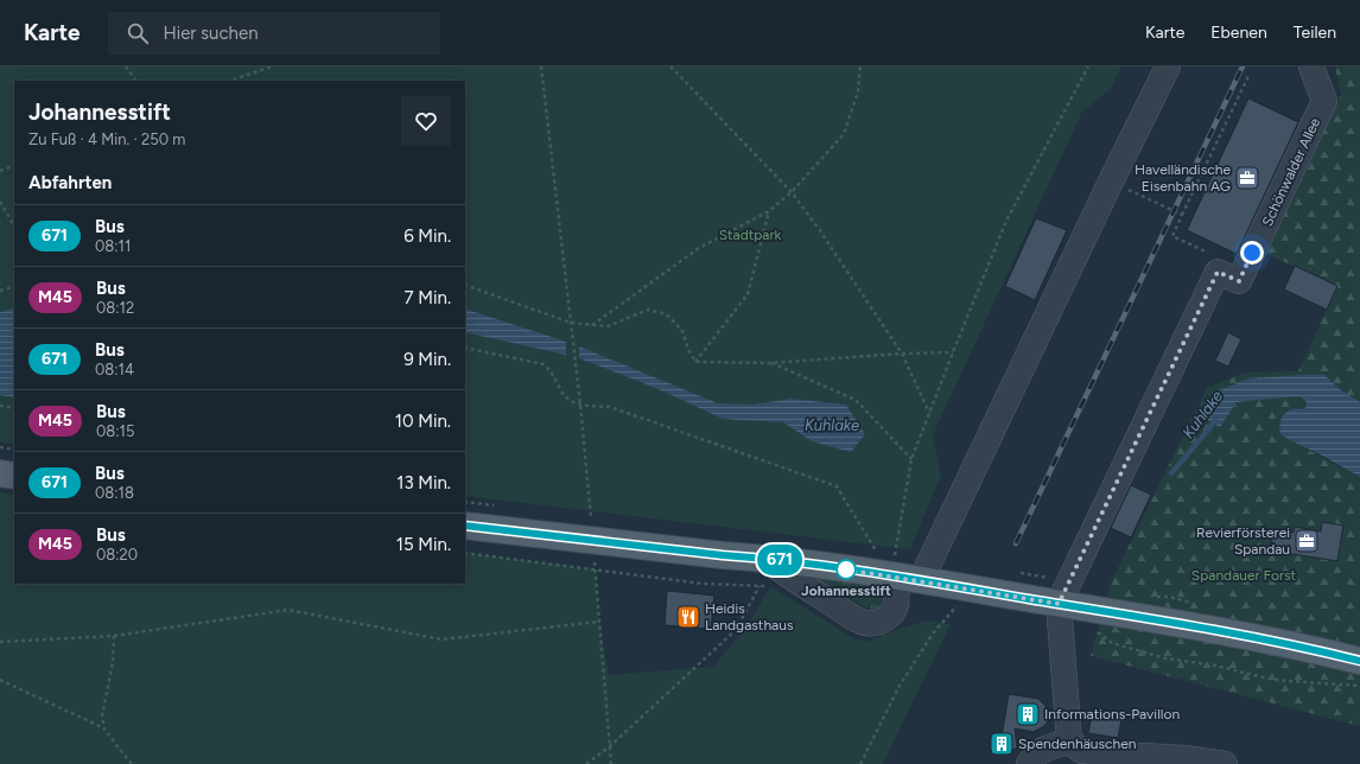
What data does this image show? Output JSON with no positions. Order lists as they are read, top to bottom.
{
  "streets": {
    "street": ["Schönwalder Allee"]
  },
  "water": ["Kuhlake"],
  "parks": ["Stadtpark", "Spandauer Forst"],
  "places": {
    "office": ["Havelländische Eisenbahn AG", "Revierförsterei Spandau"],
    "other": ["Johannesstift"],
    "restaurant": ["Heidis Landgasthaus"],
    "building": ["Informations-Pavillon", "Spendenhäuschen"]
  },
  "lines": ["bus line 671"],
  "page": {
    "header": "Karte",
    "search": "Hier suchen",
    "nav": ["Karte", "Ebenen", "Teilen"],
    "on_map": "671",
    "heading": [
      ["Johannesstift", "Zu Fuß · 4 Min. · 250 m"],
      "Abfahrten"
    ],
    "list": [
      {
        "mark": "671",
        "name": "Bus",
        "note": "08:11",
        "value": "6 Min."
      },
      {
        "mark": "M45",
        "name": "Bus",
        "note": "08:12",
        "value": "7 Min."
      },
      {
        "mark": "671",
        "name": "Bus",
        "note": "08:14",
        "value": "9 Min."
      },
      {
        "mark": "M45",
        "name": "Bus",
        "note": "08:15",
        "value": "10 Min."
      },
      {
        "mark": "671",
        "name": "Bus",
        "note": "08:18",
        "value": "13 Min."
      },
      {
        "mark": "M45",
        "name": "Bus",
        "note": "08:20",
        "value": "15 Min."
      }
    ]
  }
}
